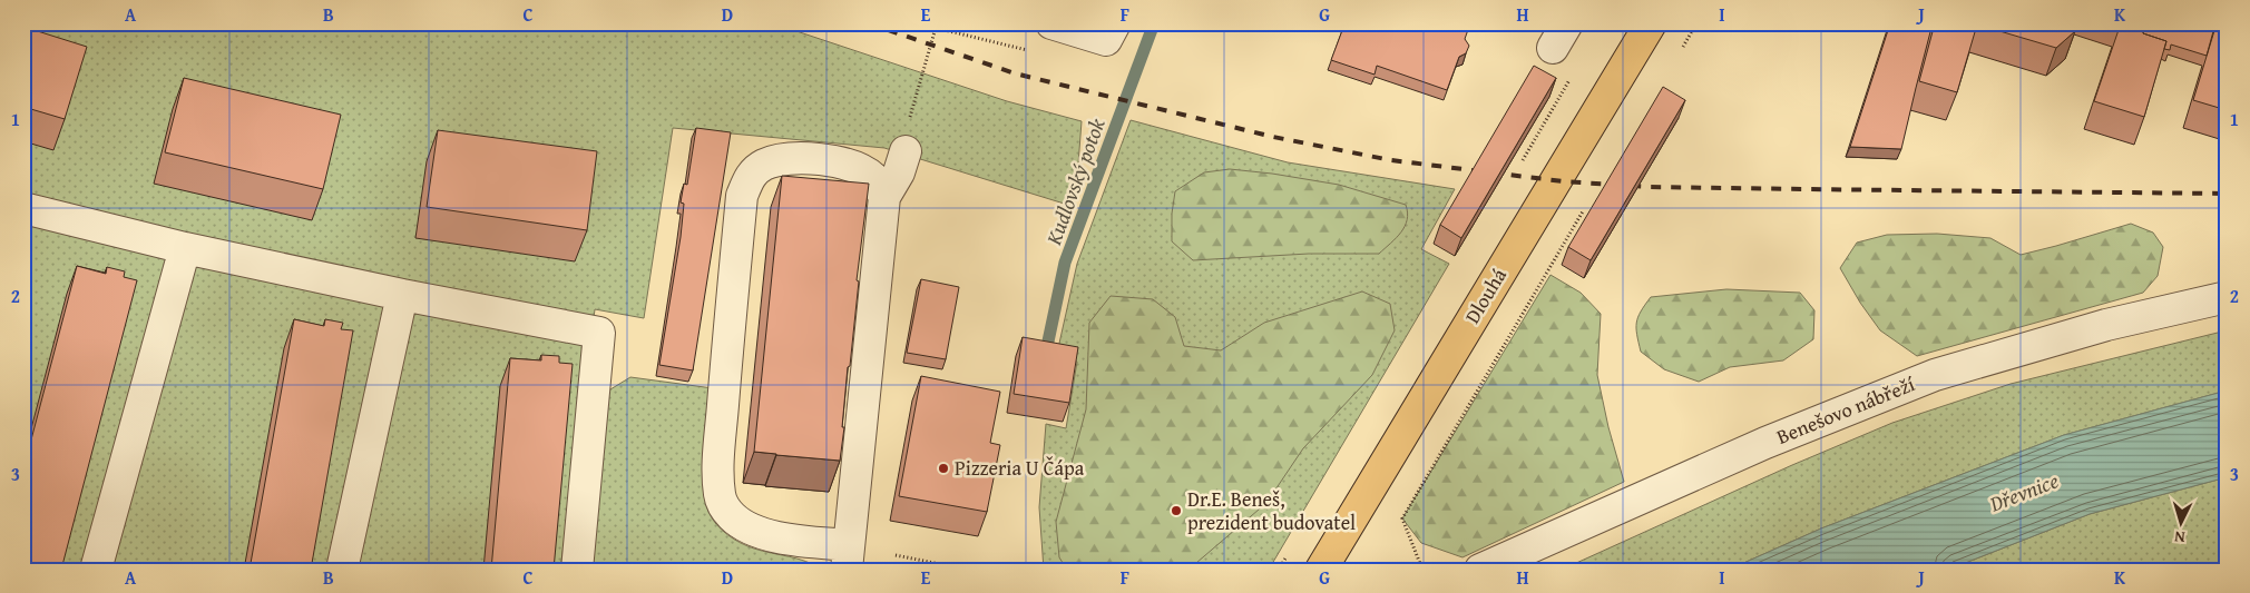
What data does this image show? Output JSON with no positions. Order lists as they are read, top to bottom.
{
  "streets": {
    "main road": ["Dlouhá"],
    "street": ["Benešovo nábřeží"]
  },
  "water": ["Kudlovský potok", "Dřevnice"],
  "places": ["Pizzeria U Čápa", "Dr.E. Beneš, prezident budovatel"],
  "north": "bottom",
  "grid": {
    "columns": [
      "A",
      "B",
      "C",
      "D",
      "E",
      "F",
      "G",
      "H",
      "I",
      "J",
      "K"
    ],
    "rows": ["1", "2", "3"]
  }
}
